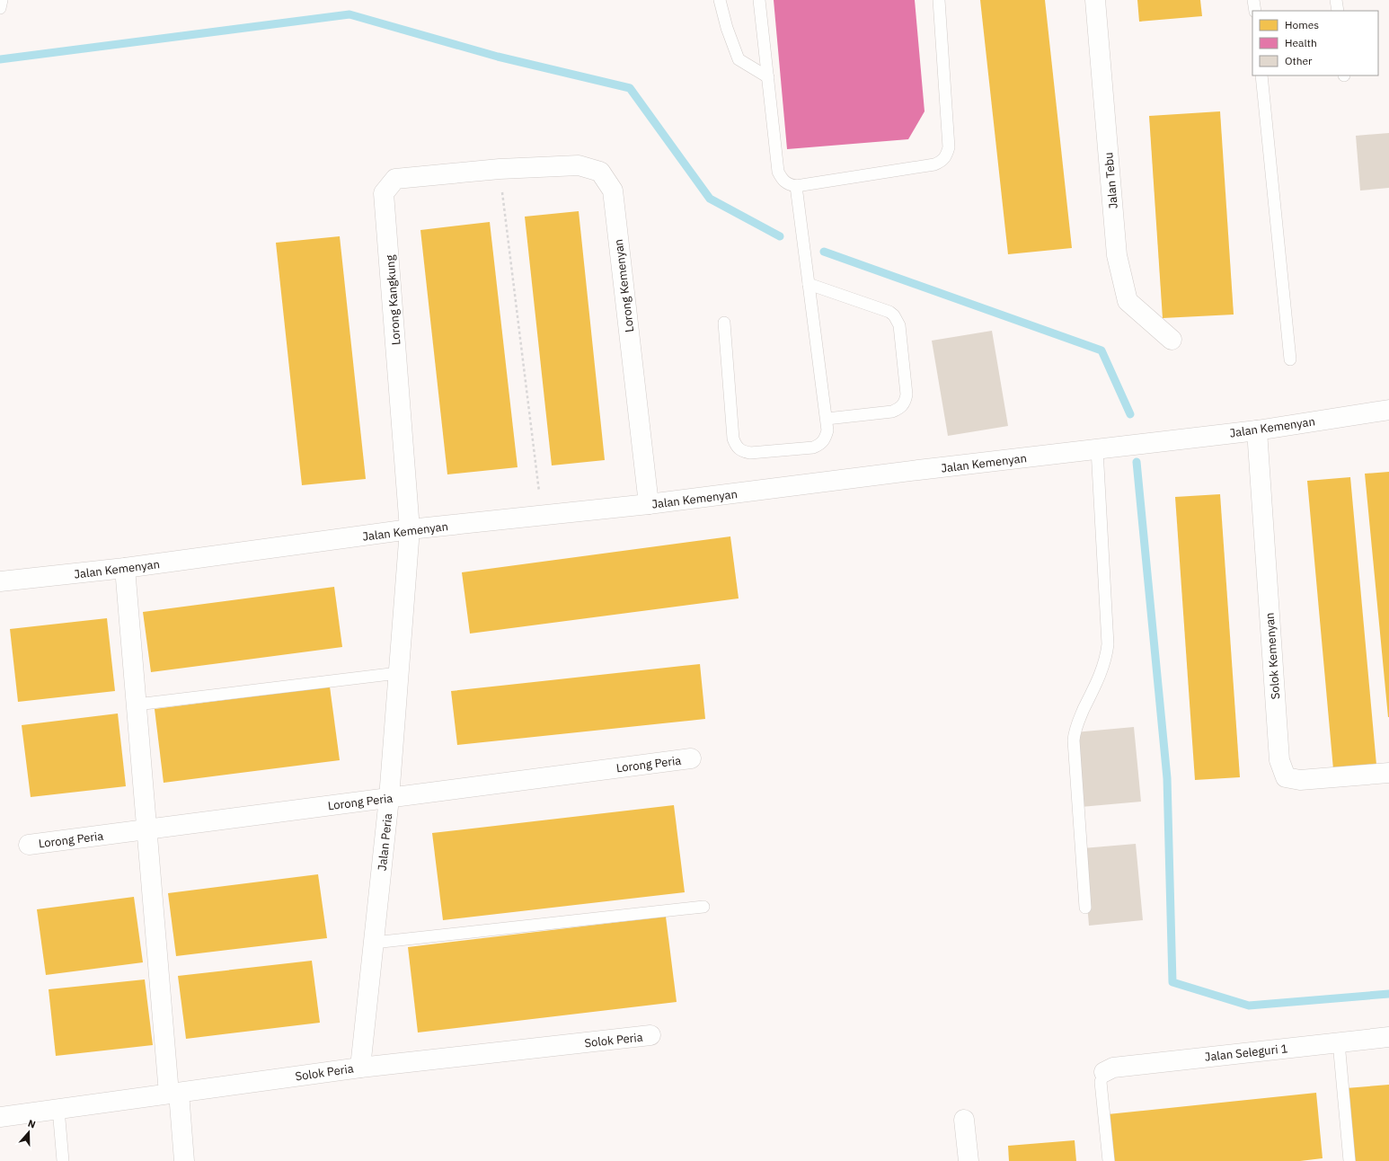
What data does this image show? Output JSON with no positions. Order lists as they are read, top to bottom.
{
  "streets": {
    "street": [
      "Jalan Tebu",
      "Lorong Kemenyan",
      "Lorong Kangkung",
      "Jalan Kemenyan",
      "Solok Kemenyan",
      "Lorong Peria",
      "Jalan Peria",
      "Solok Peria",
      "Jalan Seleguri 1"
    ]
  },
  "crossings": [
    ["Lorong Kemenyan", "Lorong Kangkung"],
    ["Lorong Kemenyan", "Jalan Kemenyan"],
    ["Lorong Kangkung", "Jalan Kemenyan"],
    ["Lorong Kangkung", "Jalan Peria"],
    ["Jalan Kemenyan", "Solok Kemenyan"],
    ["Jalan Kemenyan", "Jalan Peria"],
    ["Lorong Peria", "Jalan Peria"],
    ["Jalan Peria", "Solok Peria"]
  ],
  "legend": ["Homes", "Health", "Other"],
  "north": "top"
}
